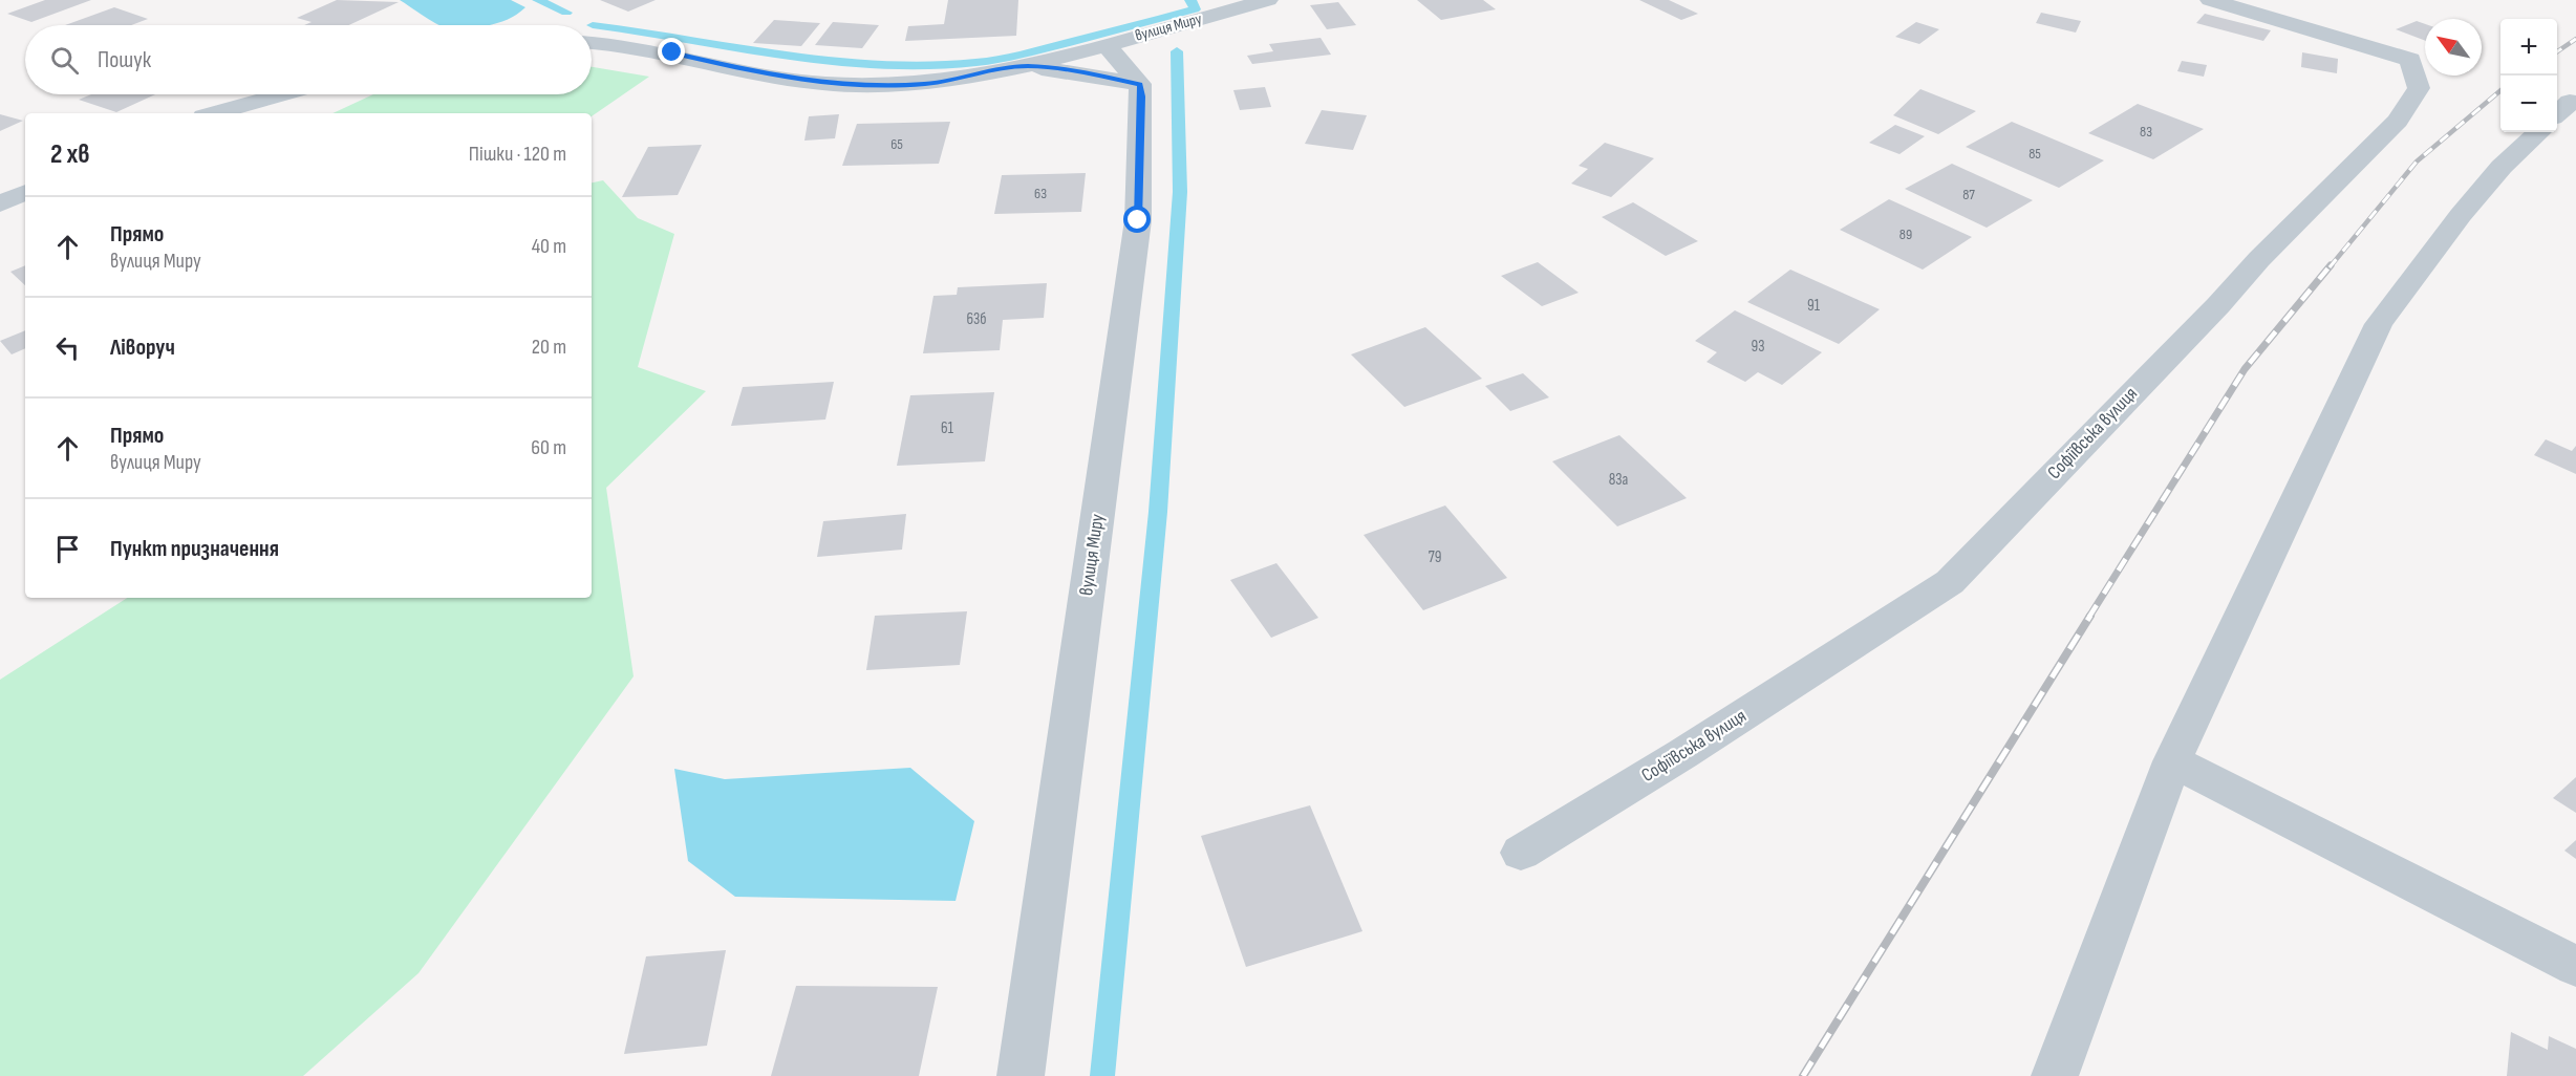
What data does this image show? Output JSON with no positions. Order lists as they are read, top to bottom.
{
  "streets": {
    "street": ["вулиця Миру", "Софіївська вулиця"]
  },
  "house_numbers": [
    "83",
    "65",
    "85",
    "63",
    "87",
    "89",
    "91",
    "63б",
    "93",
    "61",
    "83а",
    "79"
  ],
  "north": "top left",
  "page": {
    "map_buttons": ["+", "−"],
    "search": "Пошук",
    "heading": ["2 хв", "Пішки · 120 m"],
    "list": [
      ["Прямо", "вулиця Миру", "40 m"],
      ["Ліворуч", "20 m"],
      ["Прямо", "вулиця Миру", "60 m"],
      "Пункт призначення"
    ]
  }
}
